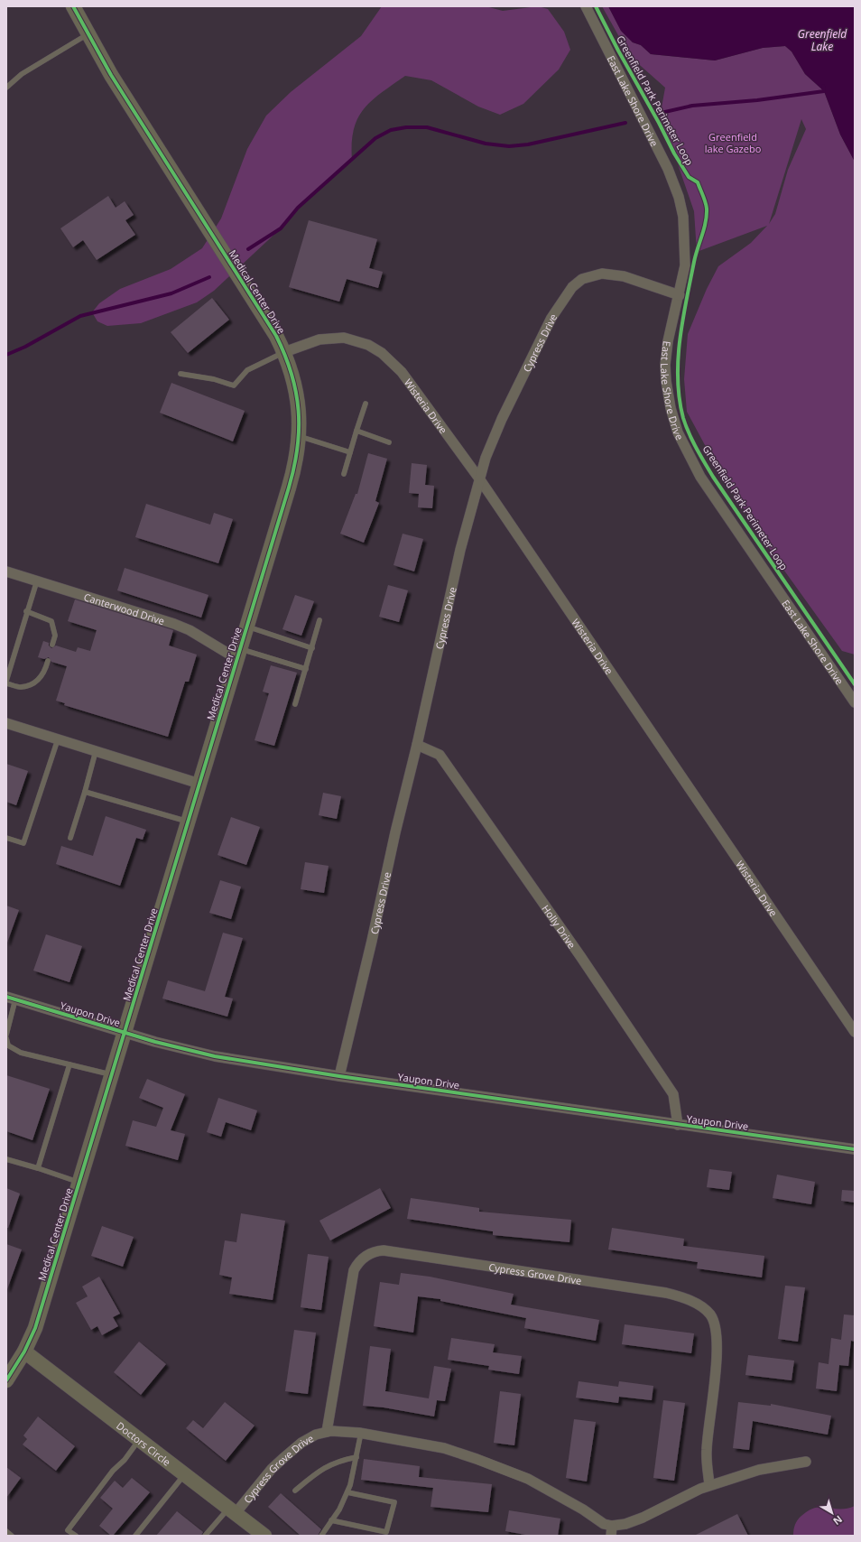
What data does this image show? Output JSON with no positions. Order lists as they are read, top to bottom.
{
  "streets": {
    "street": [
      "East Lake Shore Drive",
      "Medical Center Drive",
      "Cypress Drive",
      "Wisteria Drive",
      "Canterwood Drive",
      "Holly Drive",
      "Yaupon Drive",
      "Cypress Grove Drive",
      "Doctors Circle"
    ],
    "cycle path": ["Greenfield Park Perimeter Loop"]
  },
  "crossings": [
    ["East Lake Shore Drive", "Cypress Drive"],
    ["Medical Center Drive", "Wisteria Drive"],
    ["Medical Center Drive", "Canterwood Drive"],
    ["Medical Center Drive", "Yaupon Drive"],
    ["Medical Center Drive", "Doctors Circle"],
    ["Cypress Drive", "Wisteria Drive"],
    ["Cypress Drive", "Holly Drive"],
    ["Cypress Drive", "Yaupon Drive"],
    ["Holly Drive", "Yaupon Drive"],
    ["Cypress Grove Drive", "Doctors Circle"]
  ],
  "water": ["Greenfield Lake"],
  "parks": ["Greenfield lake Gazebo"],
  "north": "bottom right"
}
